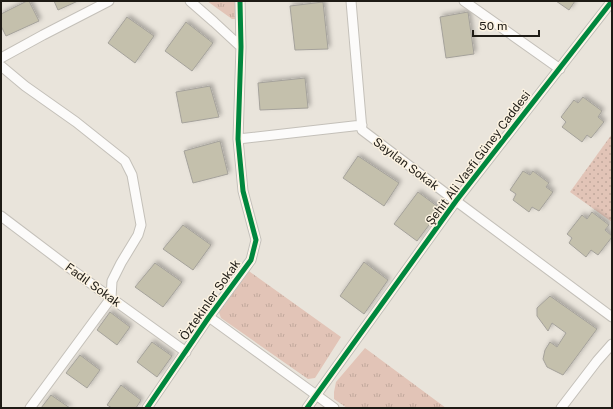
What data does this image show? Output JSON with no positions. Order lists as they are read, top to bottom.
{
  "streets": {
    "street": [
      "Şehit Ali Vasfi Güney Caddesi",
      "Sayılan Sokak",
      "Fadıl Sokak",
      "Öztekinler Sokak"
    ]
  },
  "crossings": [
    ["Şehit Ali Vasfi Güney Caddesi", "Sayılan Sokak"],
    ["Fadıl Sokak", "Öztekinler Sokak"]
  ],
  "scale_bar": "50 m"
}
